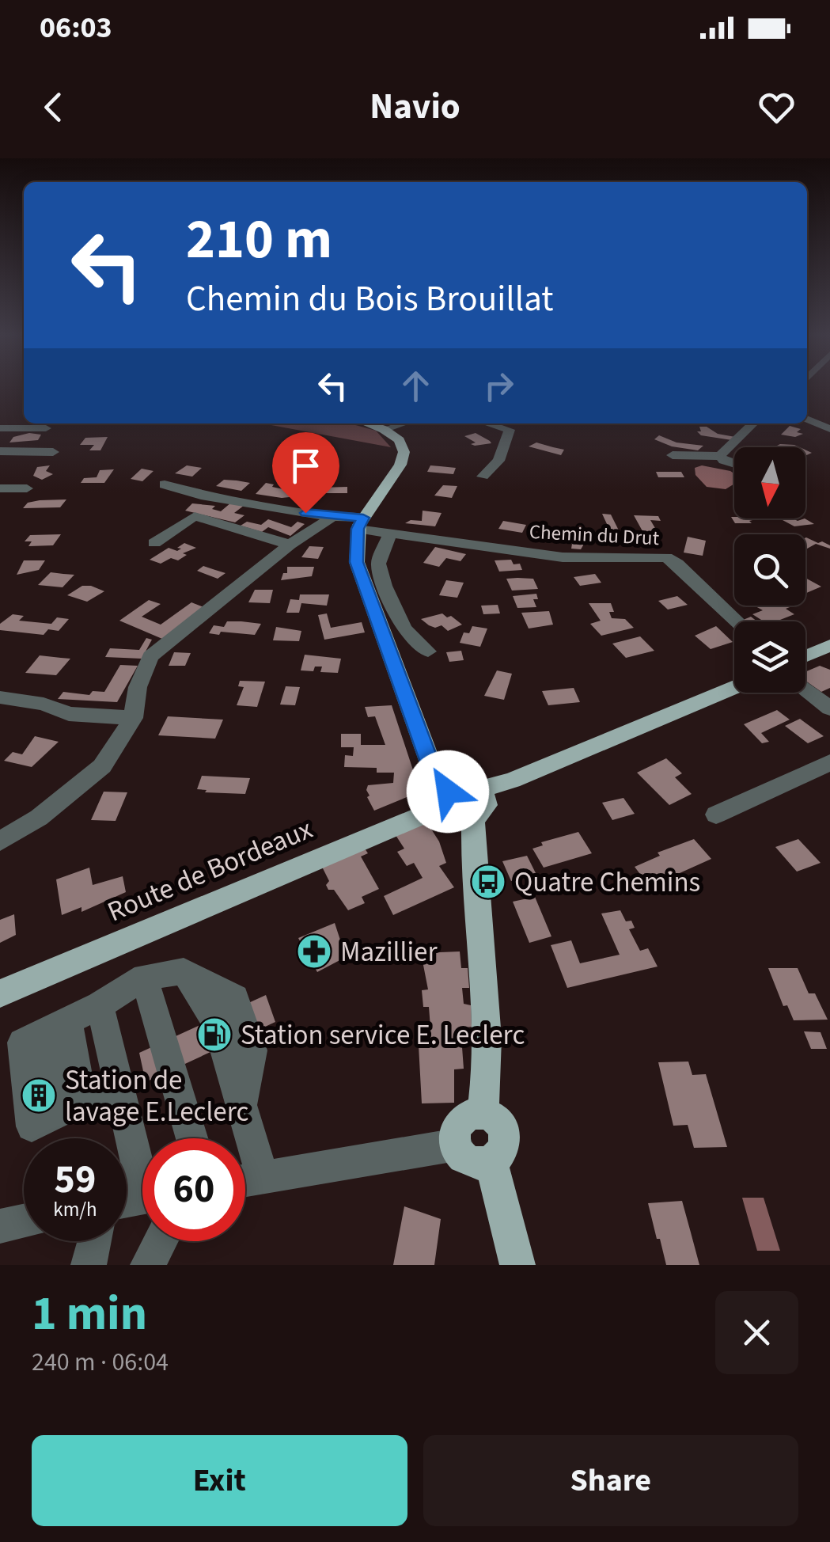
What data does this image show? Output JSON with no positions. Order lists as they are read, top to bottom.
{
  "streets": {
    "main road": ["Route de Bordeaux"],
    "street": ["Chemin du Drut"]
  },
  "places": {
    "bus stop": ["Quatre Chemins"],
    "pharmacy": ["Mazillier"],
    "fuel station": ["Station service E. Leclerc"],
    "building": ["Station de lavage E.Leclerc"]
  },
  "north": "bottom",
  "page": {
    "status": "06:03",
    "header": "Navio",
    "turn": ["210 m", "Chemin du Bois Brouillat"],
    "speed": "59 km/h",
    "limit": "60",
    "heading": ["1 min", "240 m · 06:04"],
    "buttons": ["Exit", "Share"]
  }
}
